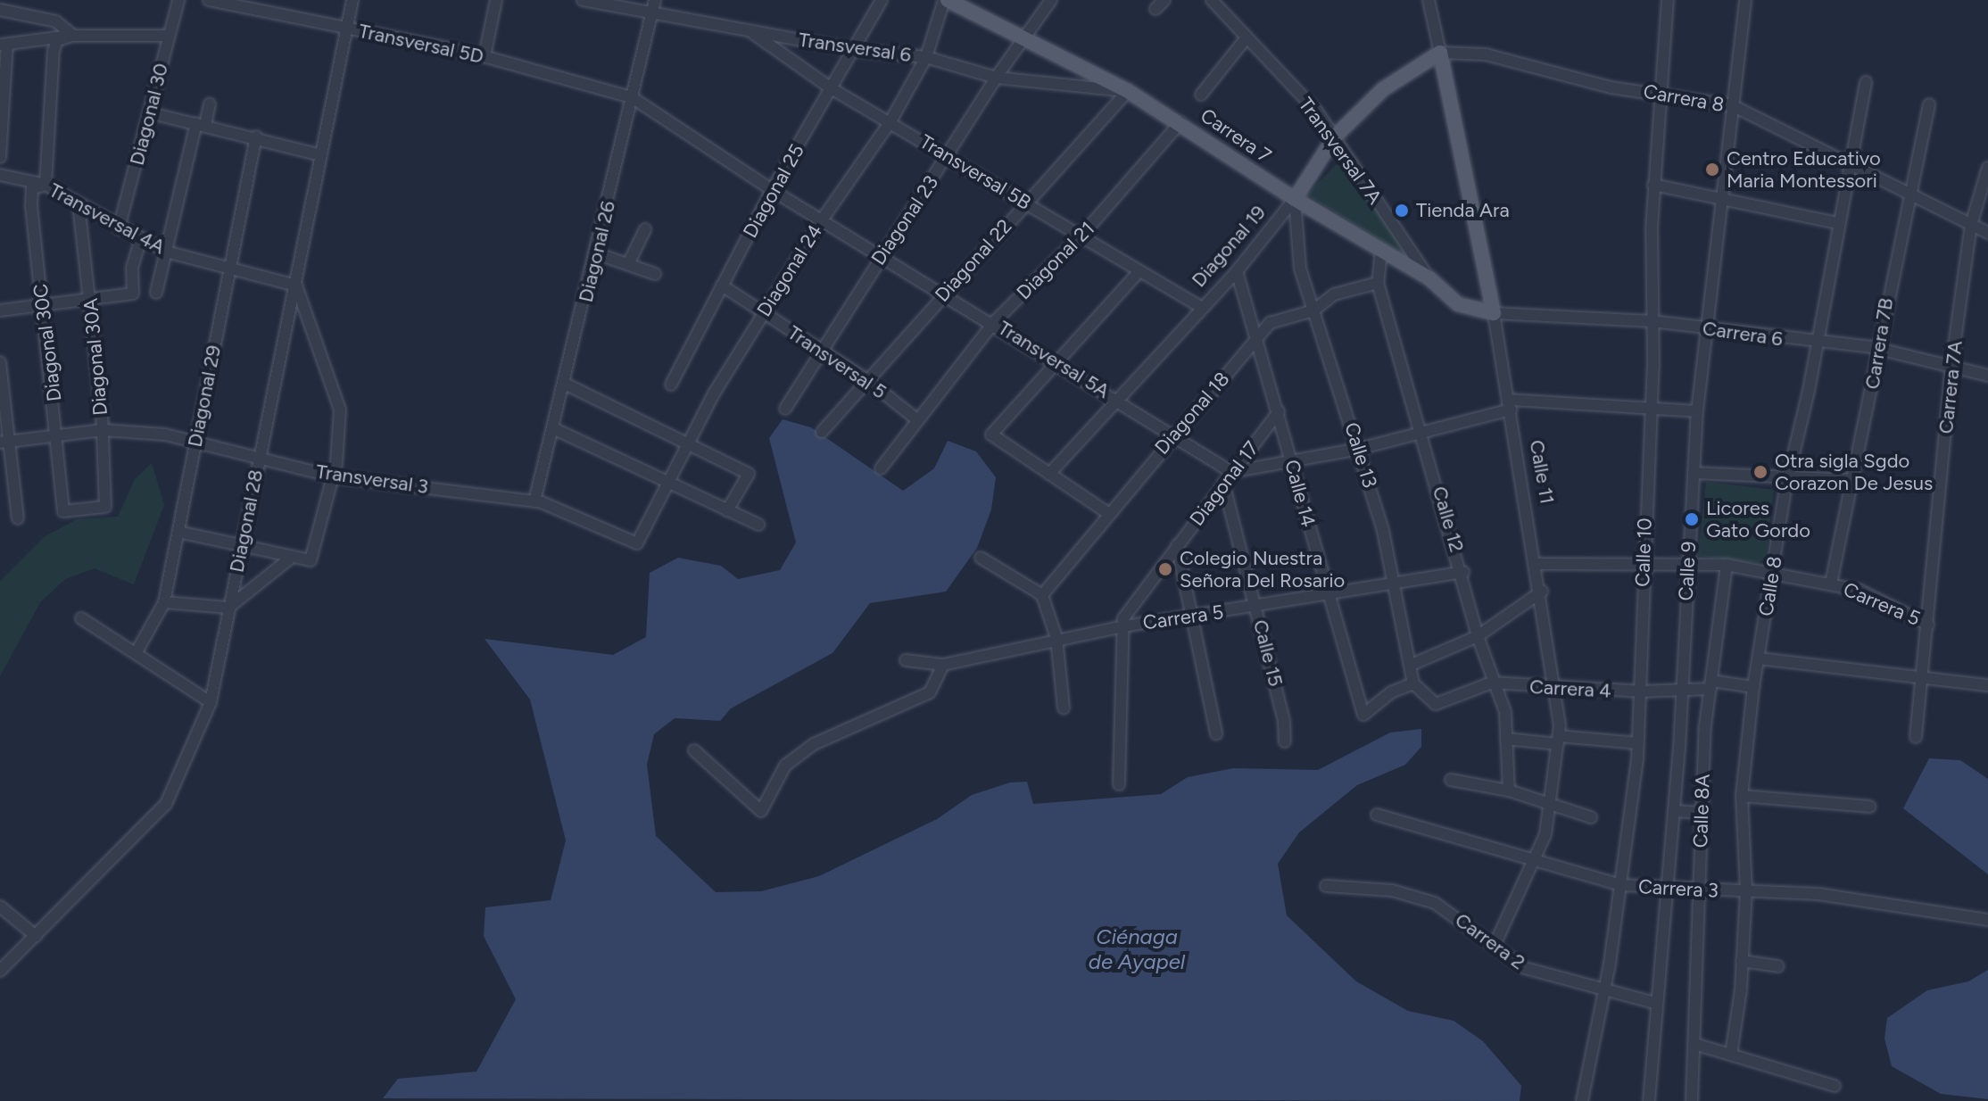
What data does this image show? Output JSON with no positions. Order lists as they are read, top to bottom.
{
  "streets": {
    "main road": ["Carrera 7", "Diagonal 19", "Calle 11"],
    "street": [
      "Transversal 5D",
      "Transversal 6",
      "Carrera 8",
      "Diagonal 30",
      "Transversal 7A",
      "Transversal 5B",
      "Diagonal 25",
      "Transversal 4A",
      "Diagonal 23",
      "Diagonal 26",
      "Diagonal 22",
      "Diagonal 21",
      "Diagonal 24",
      "Carrera 6",
      "Diagonal 30C",
      "Carrera 7B",
      "Diagonal 30A",
      "Transversal 5A",
      "Transversal 5",
      "Carrera 7A",
      "Diagonal 29",
      "Diagonal 18",
      "Calle 13",
      "Transversal 3",
      "Diagonal 17",
      "Calle 14",
      "Calle 12",
      "Diagonal 28",
      "Calle 10",
      "Calle 9",
      "Calle 8",
      "Carrera 5",
      "Calle 15",
      "Carrera 4",
      "Calle 8A",
      "Carrera 3",
      "Carrera 2"
    ]
  },
  "crossings": [
    ["Transversal 5D", "Diagonal 26"],
    ["Transversal 5D", "Transversal 5A"],
    ["Transversal 5D", "Diagonal 28"],
    ["Transversal 6", "Carrera 7"],
    ["Transversal 6", "Transversal 5B"],
    ["Transversal 6", "Diagonal 25"],
    ["Transversal 6", "Diagonal 23"],
    ["Transversal 6", "Diagonal 26"],
    ["Transversal 6", "Diagonal 22"],
    ["Transversal 6", "Diagonal 24"],
    ["Carrera 8", "Diagonal 19"],
    ["Carrera 8", "Carrera 7B"],
    ["Carrera 8", "Carrera 7A"],
    ["Carrera 8", "Calle 11"],
    ["Carrera 8", "Calle 10"],
    ["Carrera 8", "Calle 9"],
    ["Carrera 8", "Calle 8"],
    ["Diagonal 30", "Transversal 4A"],
    ["Carrera 7", "Transversal 7A"],
    ["Carrera 7", "Diagonal 23"],
    ["Carrera 7", "Diagonal 19"],
    ["Carrera 7", "Diagonal 22"],
    ["Carrera 7", "Diagonal 21"],
    ["Carrera 7", "Diagonal 24"],
    ["Carrera 7", "Carrera 6"],
    ["Carrera 7", "Calle 13"],
    ["Carrera 7", "Calle 11"],
    ["Carrera 7", "Calle 12"],
    ["Transversal 7A", "Diagonal 19"],
    ["Transversal 5B", "Diagonal 25"],
    ["Transversal 5B", "Diagonal 23"],
    ["Transversal 5B", "Diagonal 19"],
    ["Transversal 5B", "Diagonal 22"],
    ["Transversal 5B", "Diagonal 21"],
    ["Transversal 5B", "Diagonal 24"],
    ["Diagonal 25", "Transversal 5A"],
    ["Diagonal 25", "Transversal 5"],
    ["Transversal 4A", "Diagonal 30C"],
    ["Transversal 4A", "Diagonal 30A"],
    ["Transversal 4A", "Diagonal 29"],
    ["Transversal 4A", "Diagonal 28"],
    ["Diagonal 23", "Transversal 5A"],
    ["Diagonal 23", "Transversal 5"],
    ["Diagonal 19", "Transversal 5A"],
    ["Diagonal 19", "Calle 13"],
    ["Diagonal 19", "Calle 11"],
    ["Diagonal 19", "Calle 14"],
    ["Diagonal 26", "Transversal 5A"],
    ["Diagonal 26", "Transversal 3"],
    ["Diagonal 22", "Transversal 5A"],
    ["Diagonal 22", "Transversal 5"],
    ["Diagonal 21", "Transversal 5A"],
    ["Diagonal 21", "Transversal 5"],
    ["Diagonal 24", "Transversal 5A"],
    ["Diagonal 24", "Transversal 5"],
    ["Diagonal 24", "Transversal 3"],
    ["Carrera 6", "Carrera 7B"],
    ["Carrera 6", "Carrera 7A"],
    ["Carrera 6", "Calle 11"],
    ["Carrera 6", "Calle 10"],
    ["Carrera 6", "Calle 9"],
    ["Carrera 6", "Calle 8"],
    ["Diagonal 30C", "Diagonal 30A"],
    ["Diagonal 30C", "Transversal 3"],
    ["Carrera 7B", "Carrera 5"],
    ["Diagonal 30A", "Transversal 3"],
    ["Transversal 5A", "Diagonal 18"],
    ["Transversal 5A", "Diagonal 17"],
    ["Carrera 7A", "Carrera 5"],
    ["Diagonal 29", "Transversal 3"],
    ["Diagonal 18", "Calle 13"],
    ["Diagonal 18", "Calle 14"],
    ["Diagonal 18", "Calle 12"],
    ["Calle 13", "Calle 14"],
    ["Calle 13", "Carrera 5"],
    ["Calle 13", "Carrera 4"],
    ["Calle 11", "Carrera 5"],
    ["Calle 11", "Carrera 4"],
    ["Calle 11", "Carrera 3"],
    ["Calle 11", "Carrera 2"],
    ["Transversal 3", "Diagonal 28"],
    ["Diagonal 17", "Calle 14"],
    ["Diagonal 17", "Carrera 5"],
    ["Diagonal 17", "Calle 15"],
    ["Calle 14", "Carrera 5"],
    ["Calle 14", "Carrera 4"],
    ["Calle 12", "Carrera 5"],
    ["Calle 12", "Carrera 4"],
    ["Calle 10", "Carrera 5"],
    ["Calle 10", "Carrera 4"],
    ["Calle 10", "Carrera 3"],
    ["Calle 10", "Carrera 2"],
    ["Calle 9", "Carrera 5"],
    ["Calle 9", "Carrera 4"],
    ["Calle 9", "Carrera 3"],
    ["Calle 9", "Carrera 2"],
    ["Calle 8", "Carrera 5"],
    ["Calle 8", "Carrera 4"],
    ["Calle 8", "Carrera 3"],
    ["Carrera 5", "Calle 15"],
    ["Carrera 5", "Calle 8A"],
    ["Carrera 4", "Calle 8A"],
    ["Calle 8A", "Carrera 3"]
  ],
  "water": ["Ciénaga de Ayapel"],
  "places": [
    "Centro Educativo Maria Montessori",
    "Tienda Ara",
    "Otra sigla Sgdo Corazon De Jesus",
    "Licores Gato Gordo",
    "Colegio Nuestra Señora Del Rosario"
  ]
}
